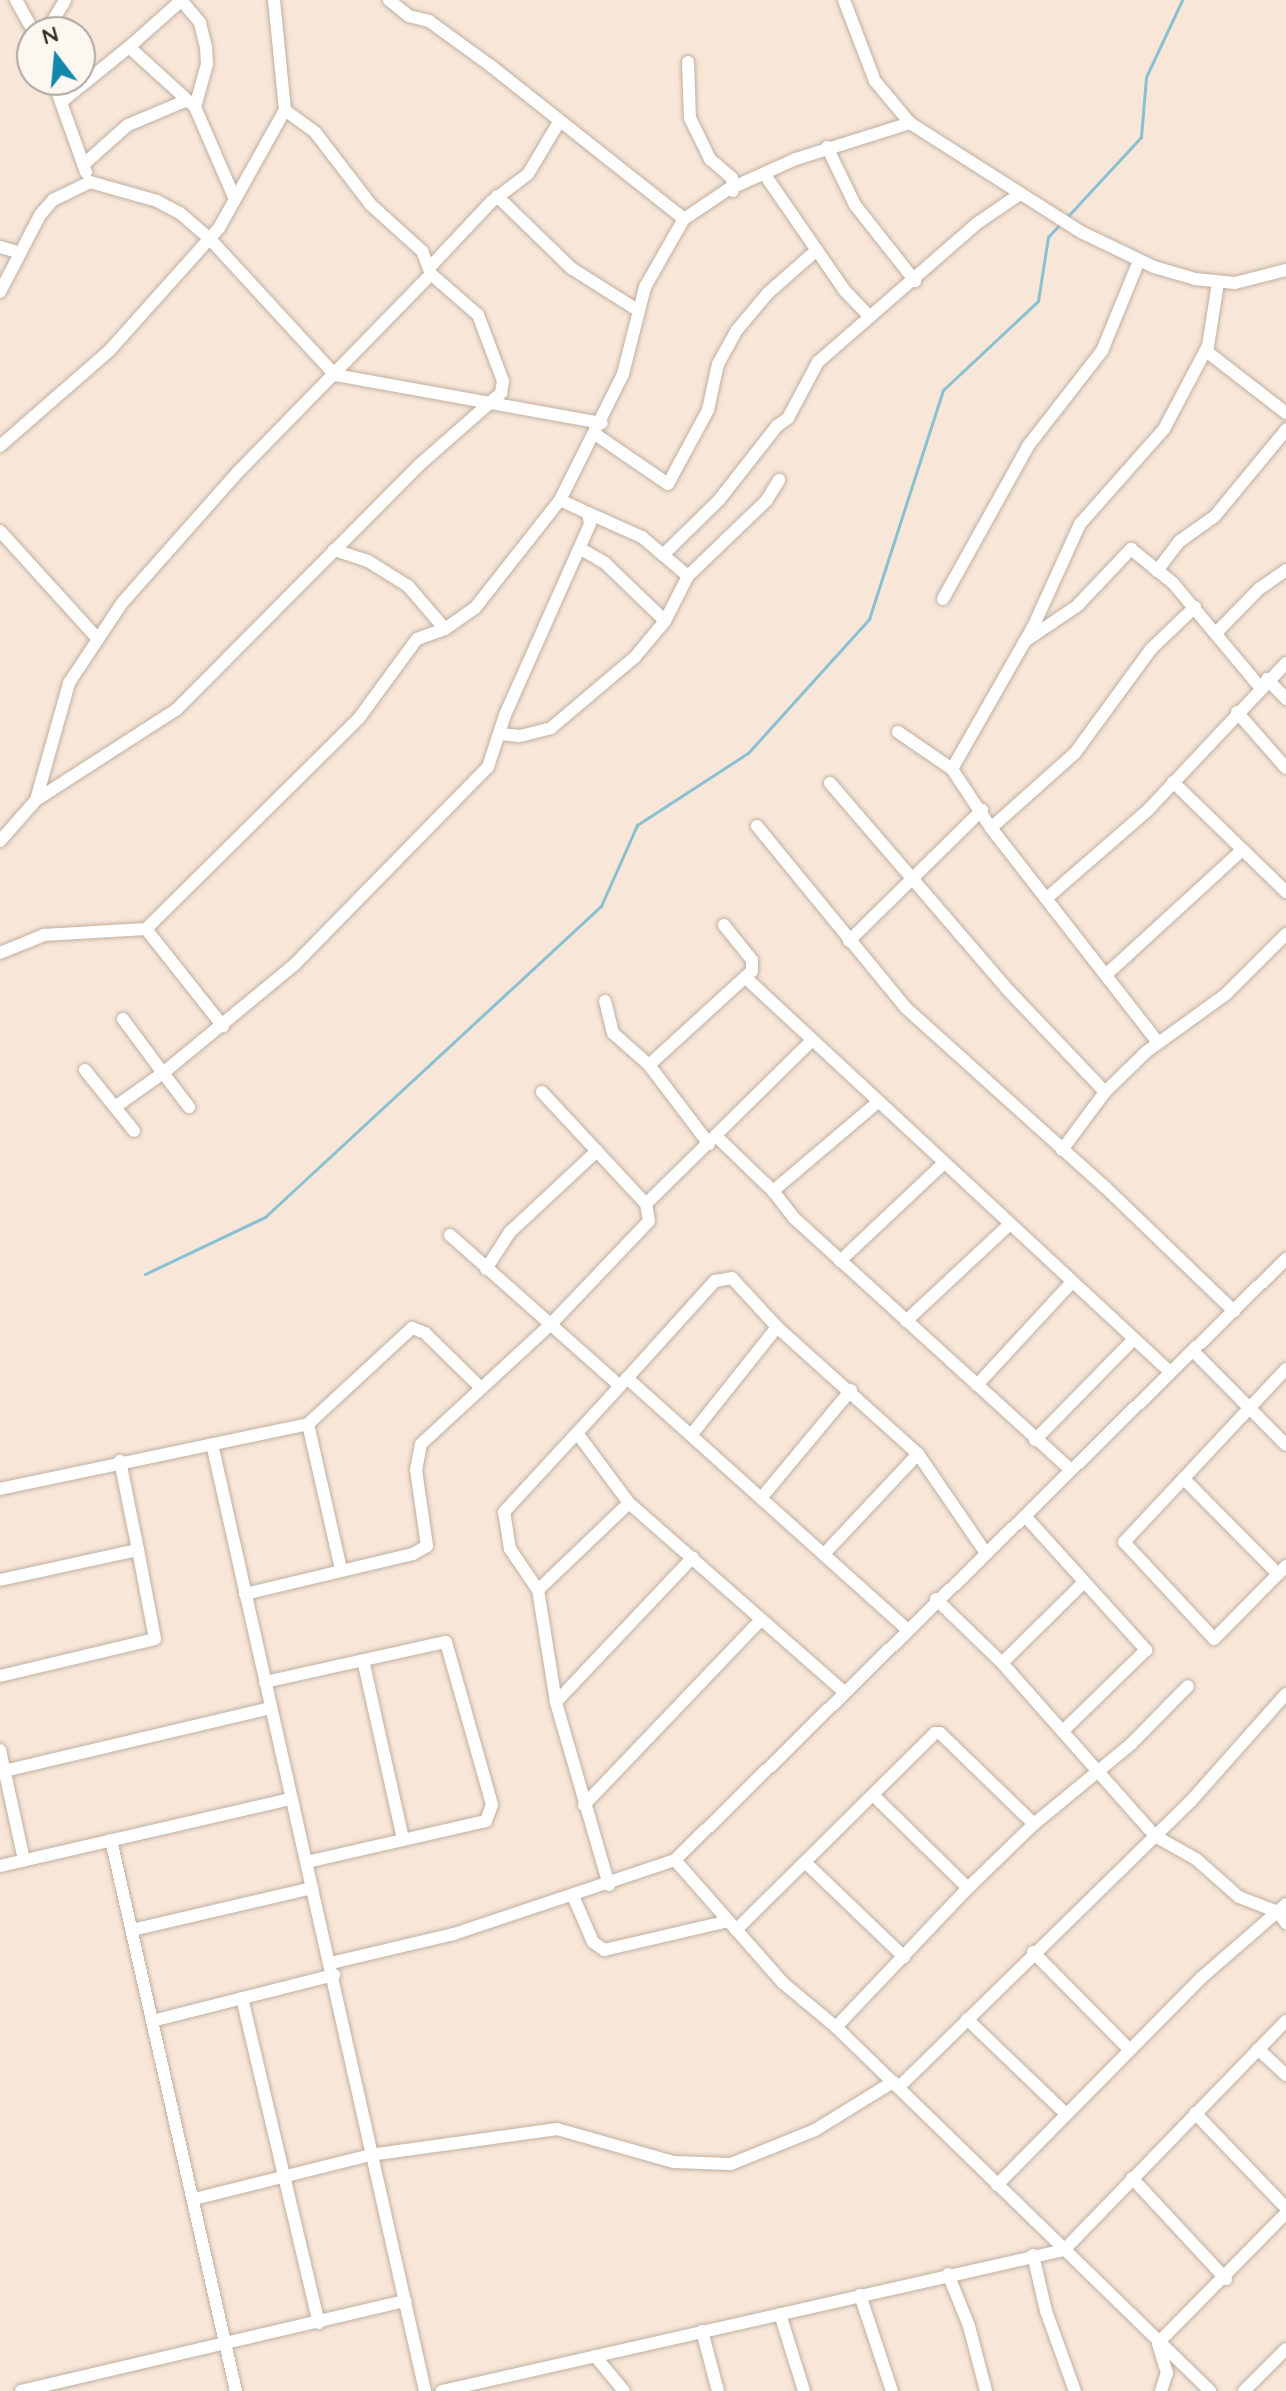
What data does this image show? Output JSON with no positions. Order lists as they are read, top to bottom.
{
  "north": "top"
}
